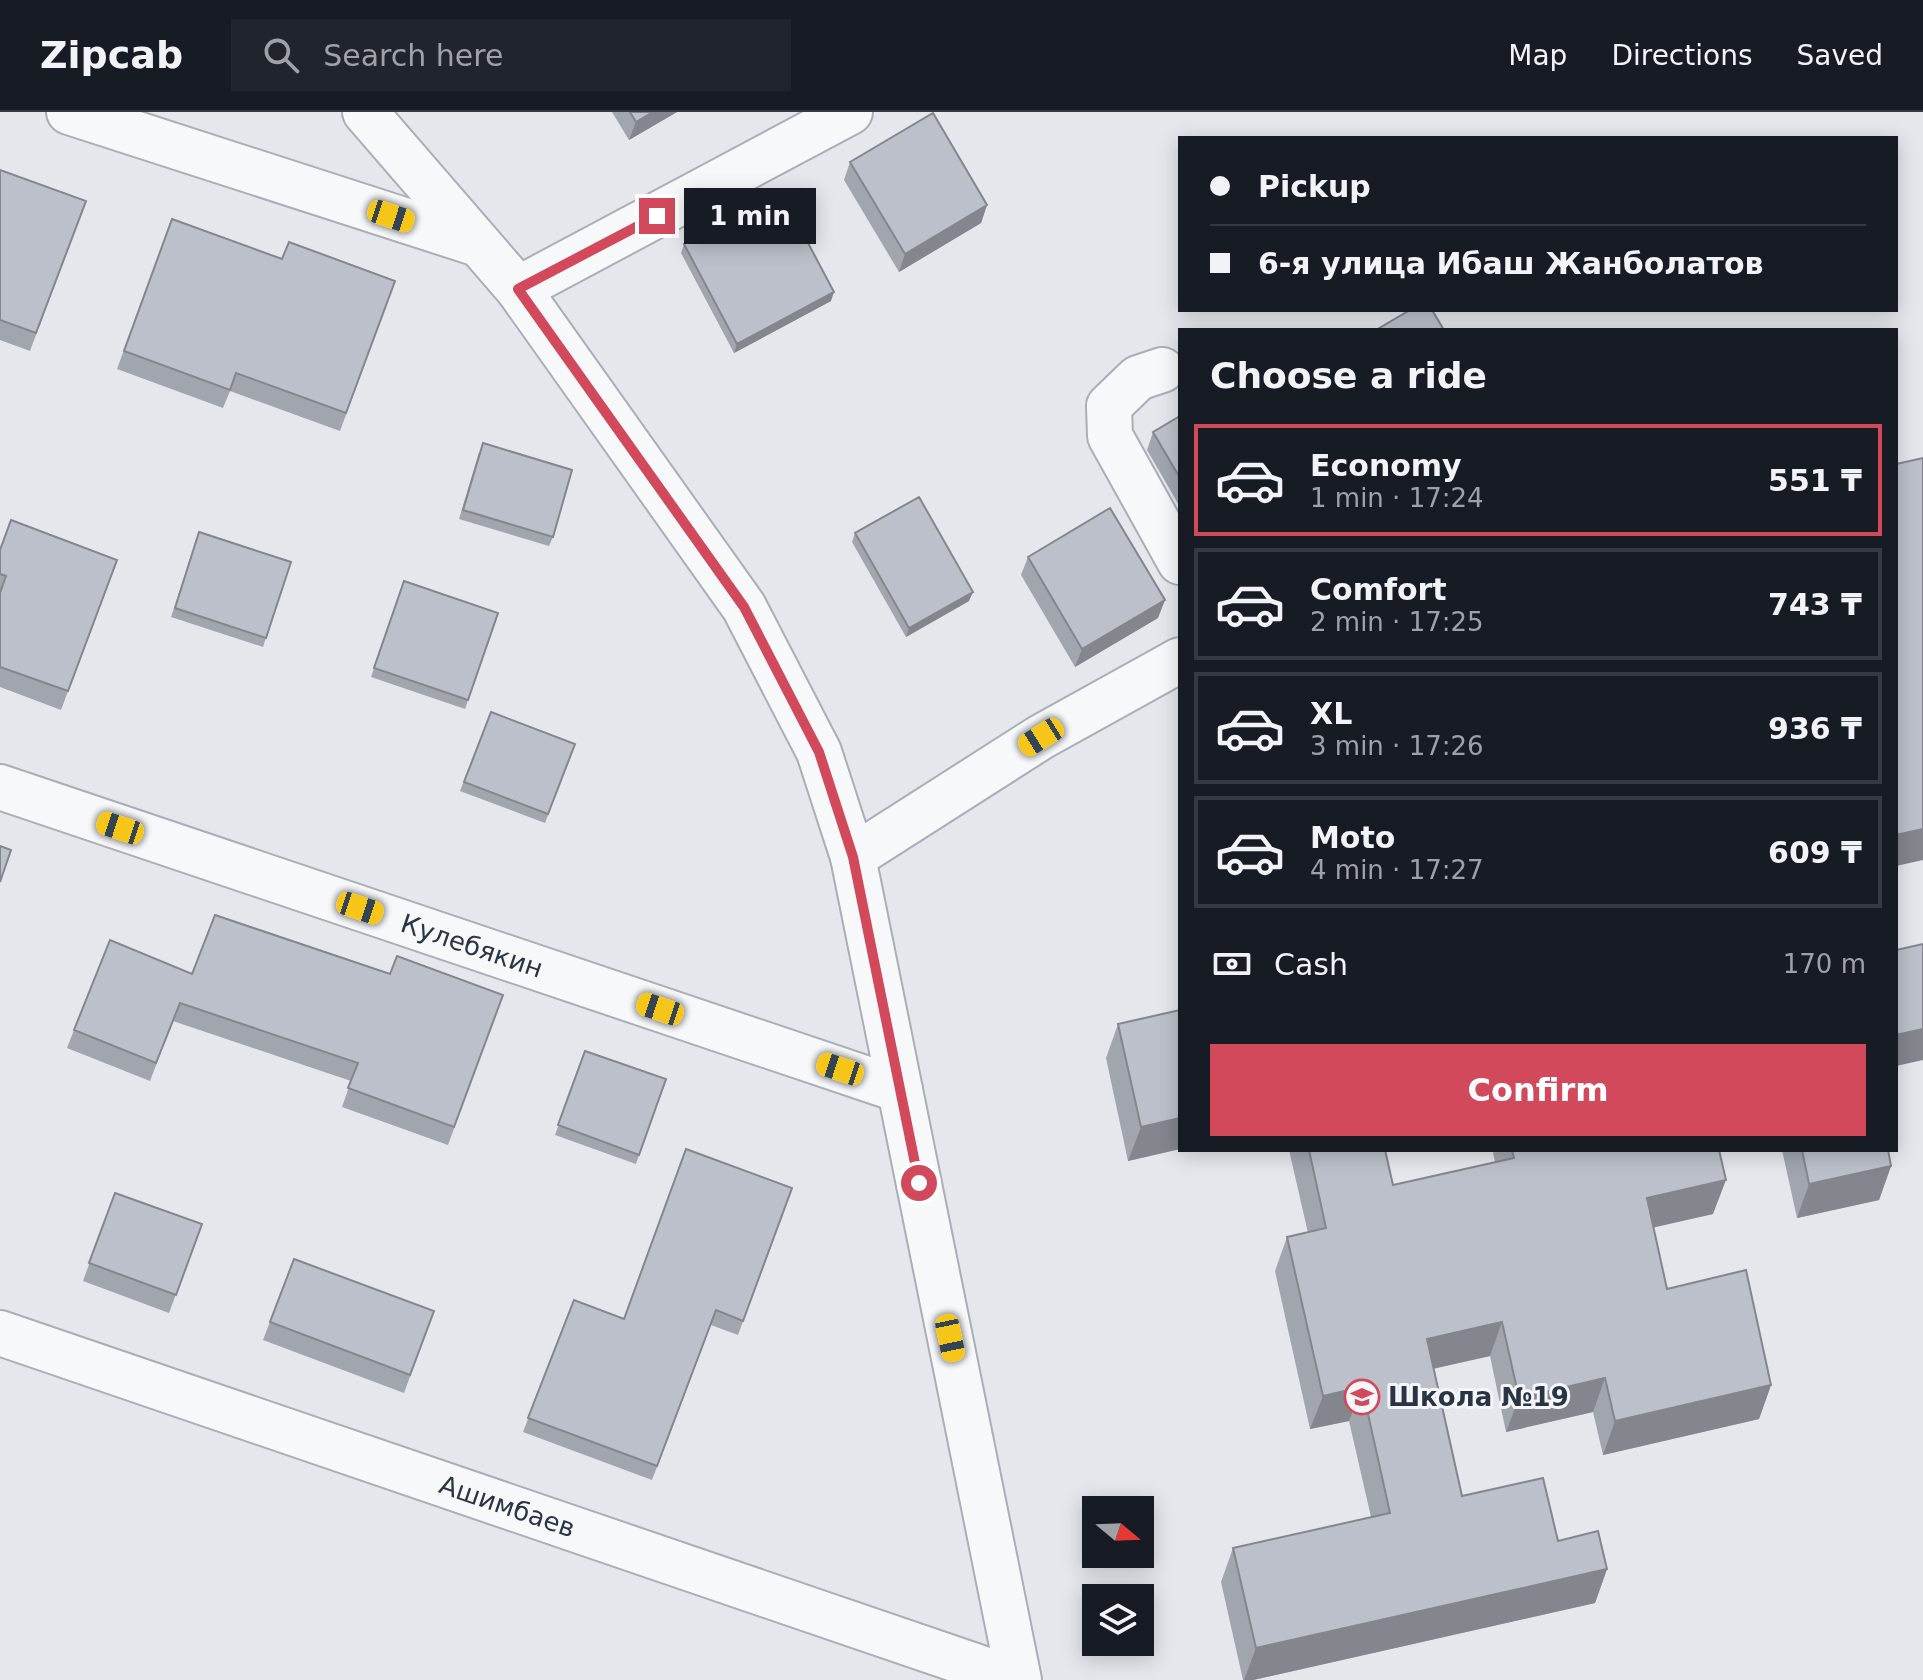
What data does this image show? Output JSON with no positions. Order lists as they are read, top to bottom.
{
  "streets": {
    "street": ["Кулебякин", "Ашимбаев"]
  },
  "places": {
    "school or university": ["Школа №19"]
  },
  "north": "right",
  "page": {
    "header": "Zipcab",
    "search": "Search here",
    "nav": ["Map", "Directions", "Saved"],
    "banner": ["Pickup", "6-я улица Ибаш Жанболатов"],
    "bubble": "1 min",
    "heading": "Choose a ride",
    "list": [
      {
        "name": "Economy",
        "note": "1 min · 17:24",
        "value": "551 ₸"
      },
      {
        "name": "Comfort",
        "note": "2 min · 17:25",
        "value": "743 ₸"
      },
      {
        "name": "XL",
        "note": "3 min · 17:26",
        "value": "936 ₸"
      },
      {
        "name": "Moto",
        "note": "4 min · 17:27",
        "value": "609 ₸"
      }
    ],
    "pay": ["Cash", "170 m"],
    "buttons": "Confirm"
  }
}
